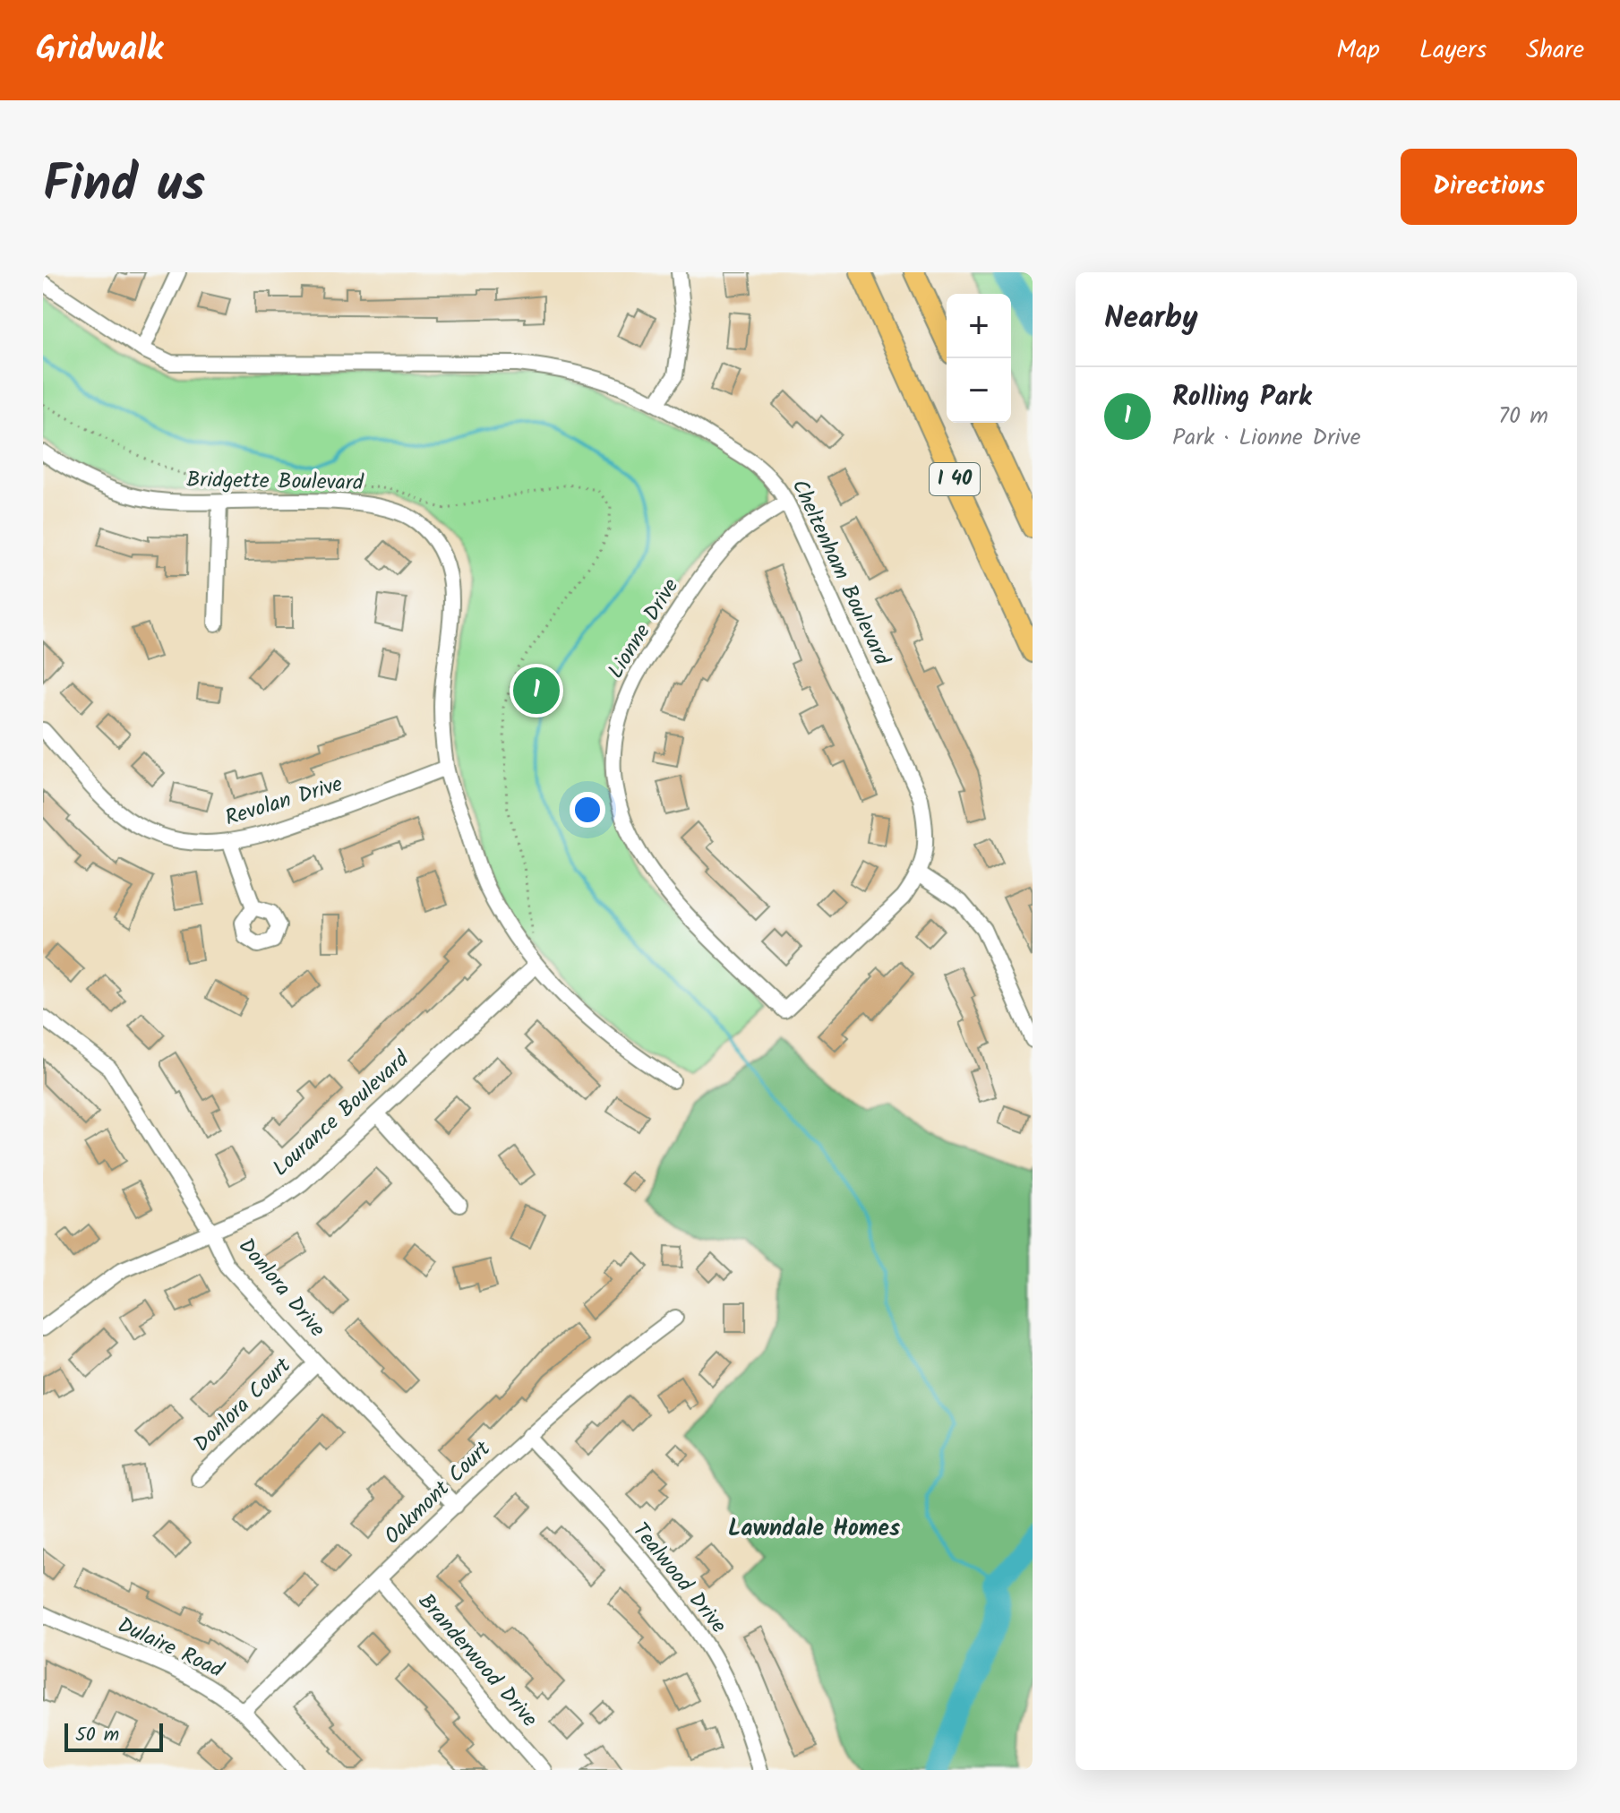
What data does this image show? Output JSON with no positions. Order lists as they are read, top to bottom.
{
  "streets": {
    "highway": ["I 40"],
    "street": [
      "Bridgette Boulevard",
      "Cheltenham Boulevard",
      "Lionne Drive",
      "Revolan Drive",
      "Lourance Boulevard",
      "Donlora Drive",
      "Donlora Court",
      "Oakmont Court",
      "Tealwood Drive",
      "Dulaire Road",
      "Branderwood Drive"
    ]
  },
  "crossings": [
    ["Bridgette Boulevard", "Revolan Drive"],
    ["Bridgette Boulevard", "Lourance Boulevard"],
    ["Cheltenham Boulevard", "Lionne Drive"],
    ["Lourance Boulevard", "Donlora Drive"],
    ["Donlora Drive", "Donlora Court"],
    ["Donlora Drive", "Oakmont Court"],
    ["Oakmont Court", "Tealwood Drive"],
    ["Oakmont Court", "Dulaire Road"],
    ["Oakmont Court", "Branderwood Drive"]
  ],
  "districts": ["Lawndale Homes"],
  "scale_bar": "50 m",
  "page": {
    "header": "Gridwalk",
    "nav": ["Map", "Layers", "Share"],
    "title": "Find us",
    "buttons": "Directions",
    "heading": "Nearby",
    "map_buttons": ["+", "−"],
    "list": [
      {
        "mark": "1",
        "name": "Rolling Park",
        "note": "Park · Lionne Drive",
        "value": "70 m"
      }
    ],
    "pins": "1",
    "scale": "50 m"
  }
}
